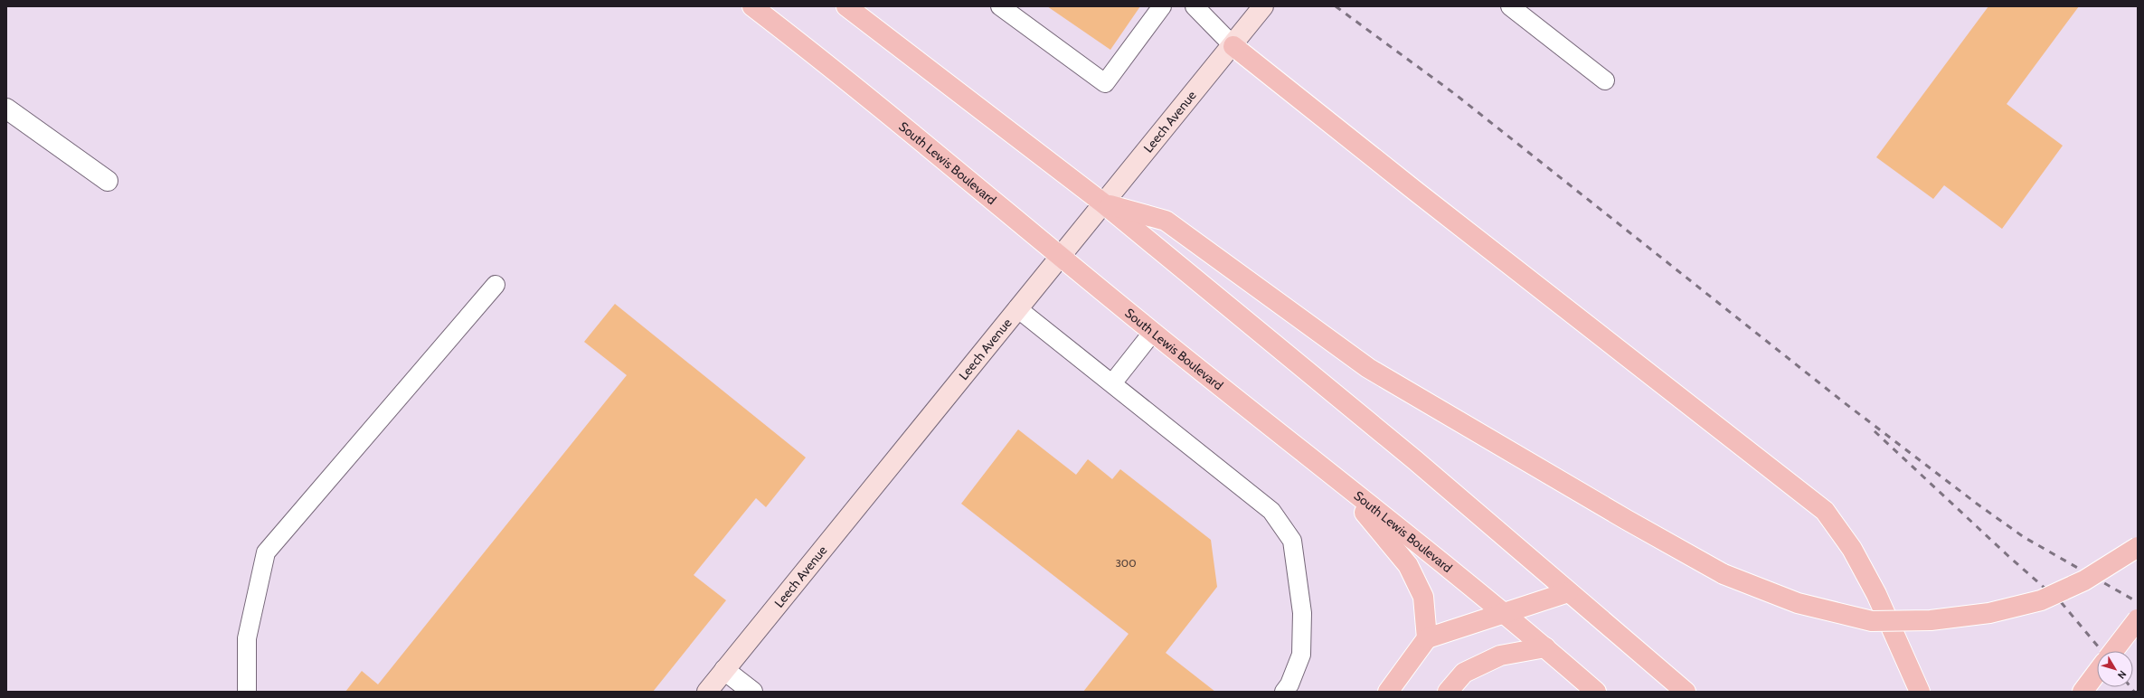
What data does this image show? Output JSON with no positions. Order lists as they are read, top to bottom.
{
  "streets": {
    "main road": ["South Lewis Boulevard"],
    "street": ["Leech Avenue"]
  },
  "crossings": [
    ["Leech Avenue", "South Lewis Boulevard"]
  ],
  "house_numbers": ["300"],
  "north": "bottom right"
}
